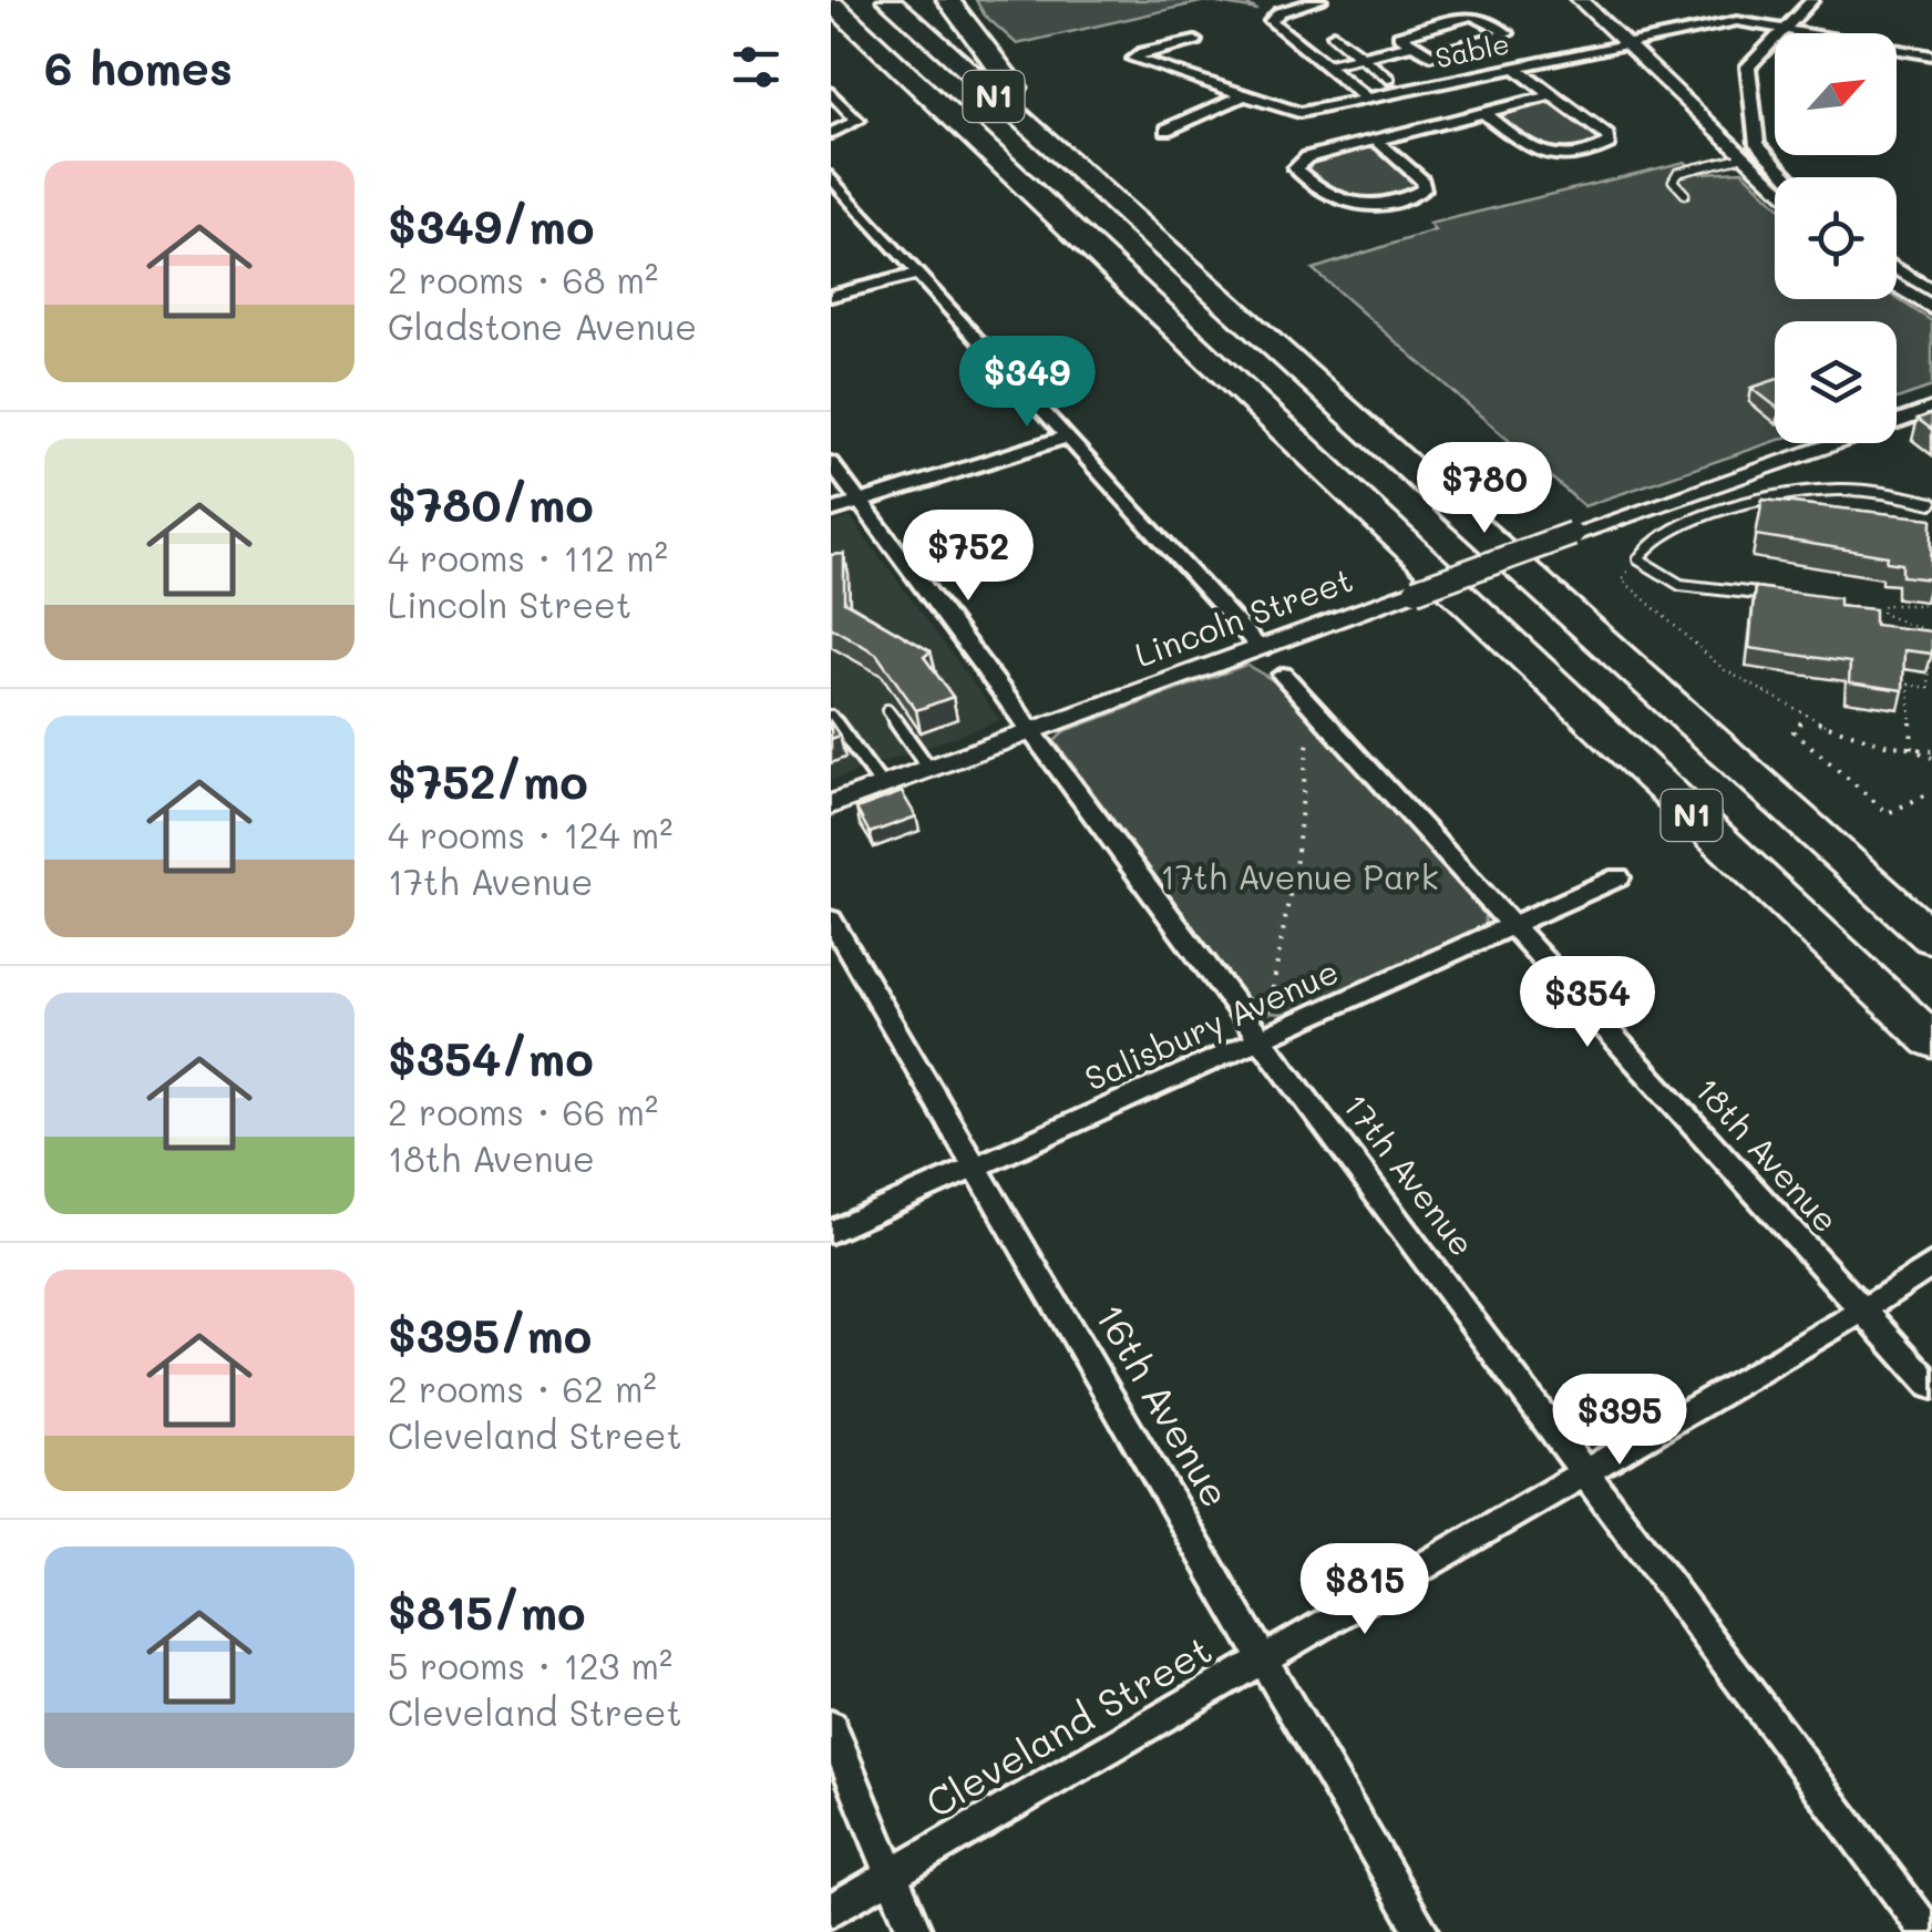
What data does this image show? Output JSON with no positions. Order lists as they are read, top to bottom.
{
  "streets": {
    "highway": ["N1"],
    "street": [
      "Sable",
      "Lincoln Street",
      "Salisbury Avenue",
      "18th Avenue",
      "17th Avenue",
      "16th Avenue",
      "Cleveland Street"
    ]
  },
  "crossings": [
    ["Lincoln Street", "17th Avenue"],
    ["Salisbury Avenue", "18th Avenue"],
    ["Salisbury Avenue", "17th Avenue"],
    ["Salisbury Avenue", "16th Avenue"],
    ["18th Avenue", "Cleveland Street"],
    ["17th Avenue", "Cleveland Street"],
    ["16th Avenue", "Cleveland Street"]
  ],
  "parks": ["17th Avenue Park"],
  "north": "top right",
  "page": {
    "heading": "6 homes",
    "list": [
      {
        "name": "$349/mo",
        "note": "2 rooms · 68 m² · Gladstone Avenue"
      },
      {
        "name": "$780/mo",
        "note": "4 rooms · 112 m² · Lincoln Street"
      },
      {
        "name": "$752/mo",
        "note": "4 rooms · 124 m² · 17th Avenue"
      },
      {
        "name": "$354/mo",
        "note": "2 rooms · 66 m² · 18th Avenue"
      },
      {
        "name": "$395/mo",
        "note": "2 rooms · 62 m² · Cleveland Street"
      },
      {
        "name": "$815/mo",
        "note": "5 rooms · 123 m² · Cleveland Street"
      }
    ],
    "price": [
      "$349",
      "$780",
      "$752",
      "$354",
      "$395",
      "$815"
    ]
  }
}
